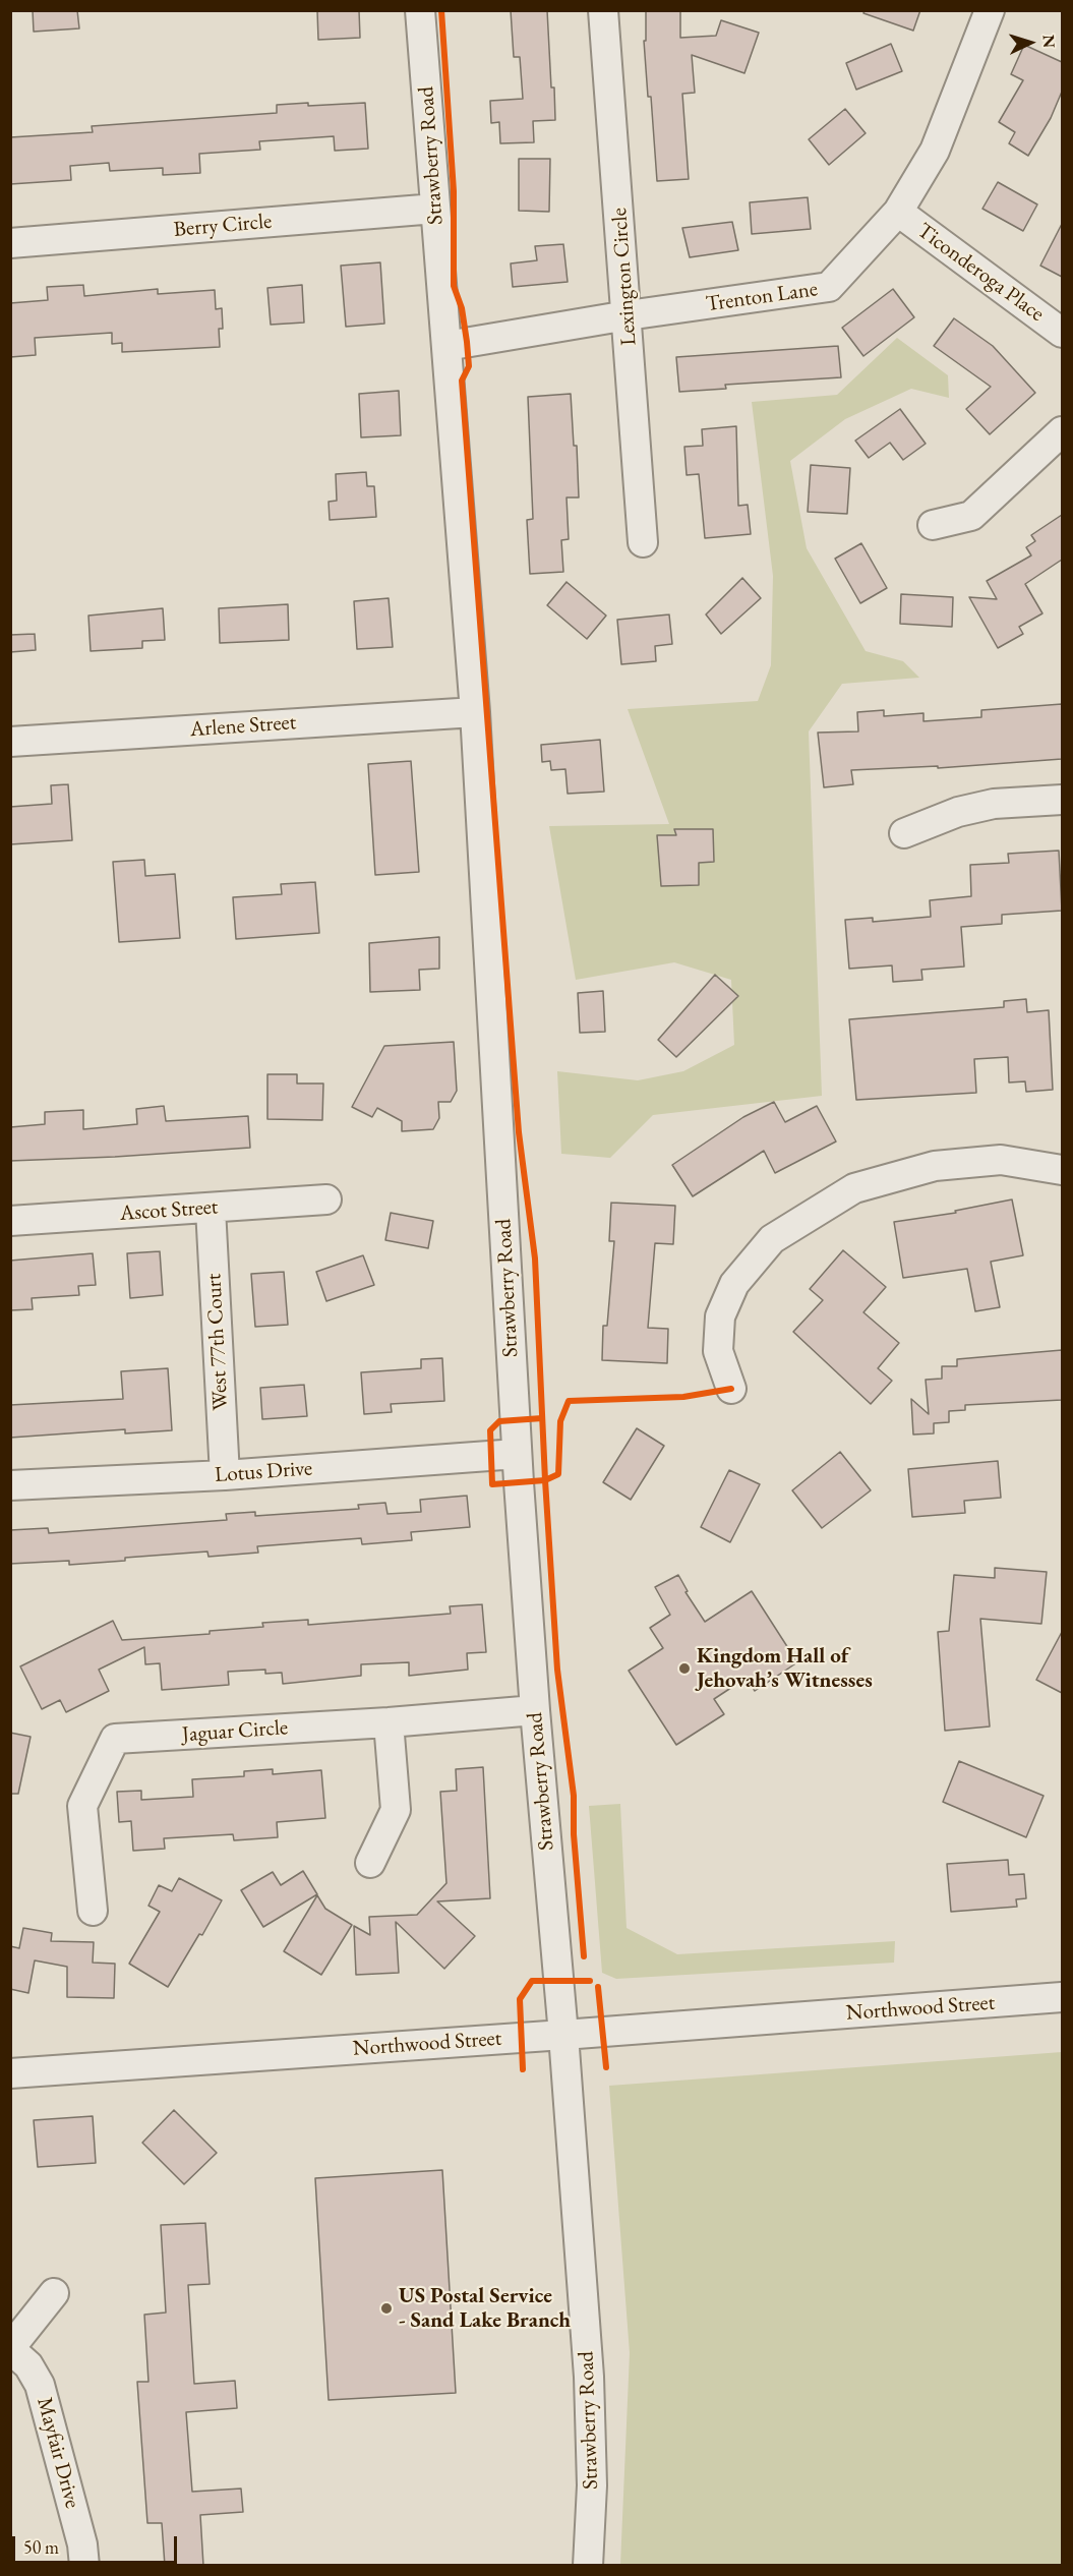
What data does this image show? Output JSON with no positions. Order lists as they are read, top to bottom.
{
  "streets": {
    "street": [
      "Strawberry Road",
      "Berry Circle",
      "Ticonderoga Place",
      "Lexington Circle",
      "Trenton Lane",
      "Arlene Street",
      "Ascot Street",
      "West 77th Court",
      "Lotus Drive",
      "Jaguar Circle",
      "Northwood Street",
      "Mayfair Drive"
    ]
  },
  "crossings": [
    ["Strawberry Road", "Berry Circle"],
    ["Strawberry Road", "Trenton Lane"],
    ["Strawberry Road", "Arlene Street"],
    ["Strawberry Road", "Lotus Drive"],
    ["Strawberry Road", "Jaguar Circle"],
    ["Strawberry Road", "Northwood Street"],
    ["Ticonderoga Place", "Trenton Lane"],
    ["Lexington Circle", "Trenton Lane"],
    ["Ascot Street", "West 77th Court"],
    ["West 77th Court", "Lotus Drive"]
  ],
  "places": ["Kingdom Hall of Jehovah’s Witnesses", "US Postal Service - Sand Lake Branch"],
  "scale_bar": "50 m",
  "north": "right"
}
